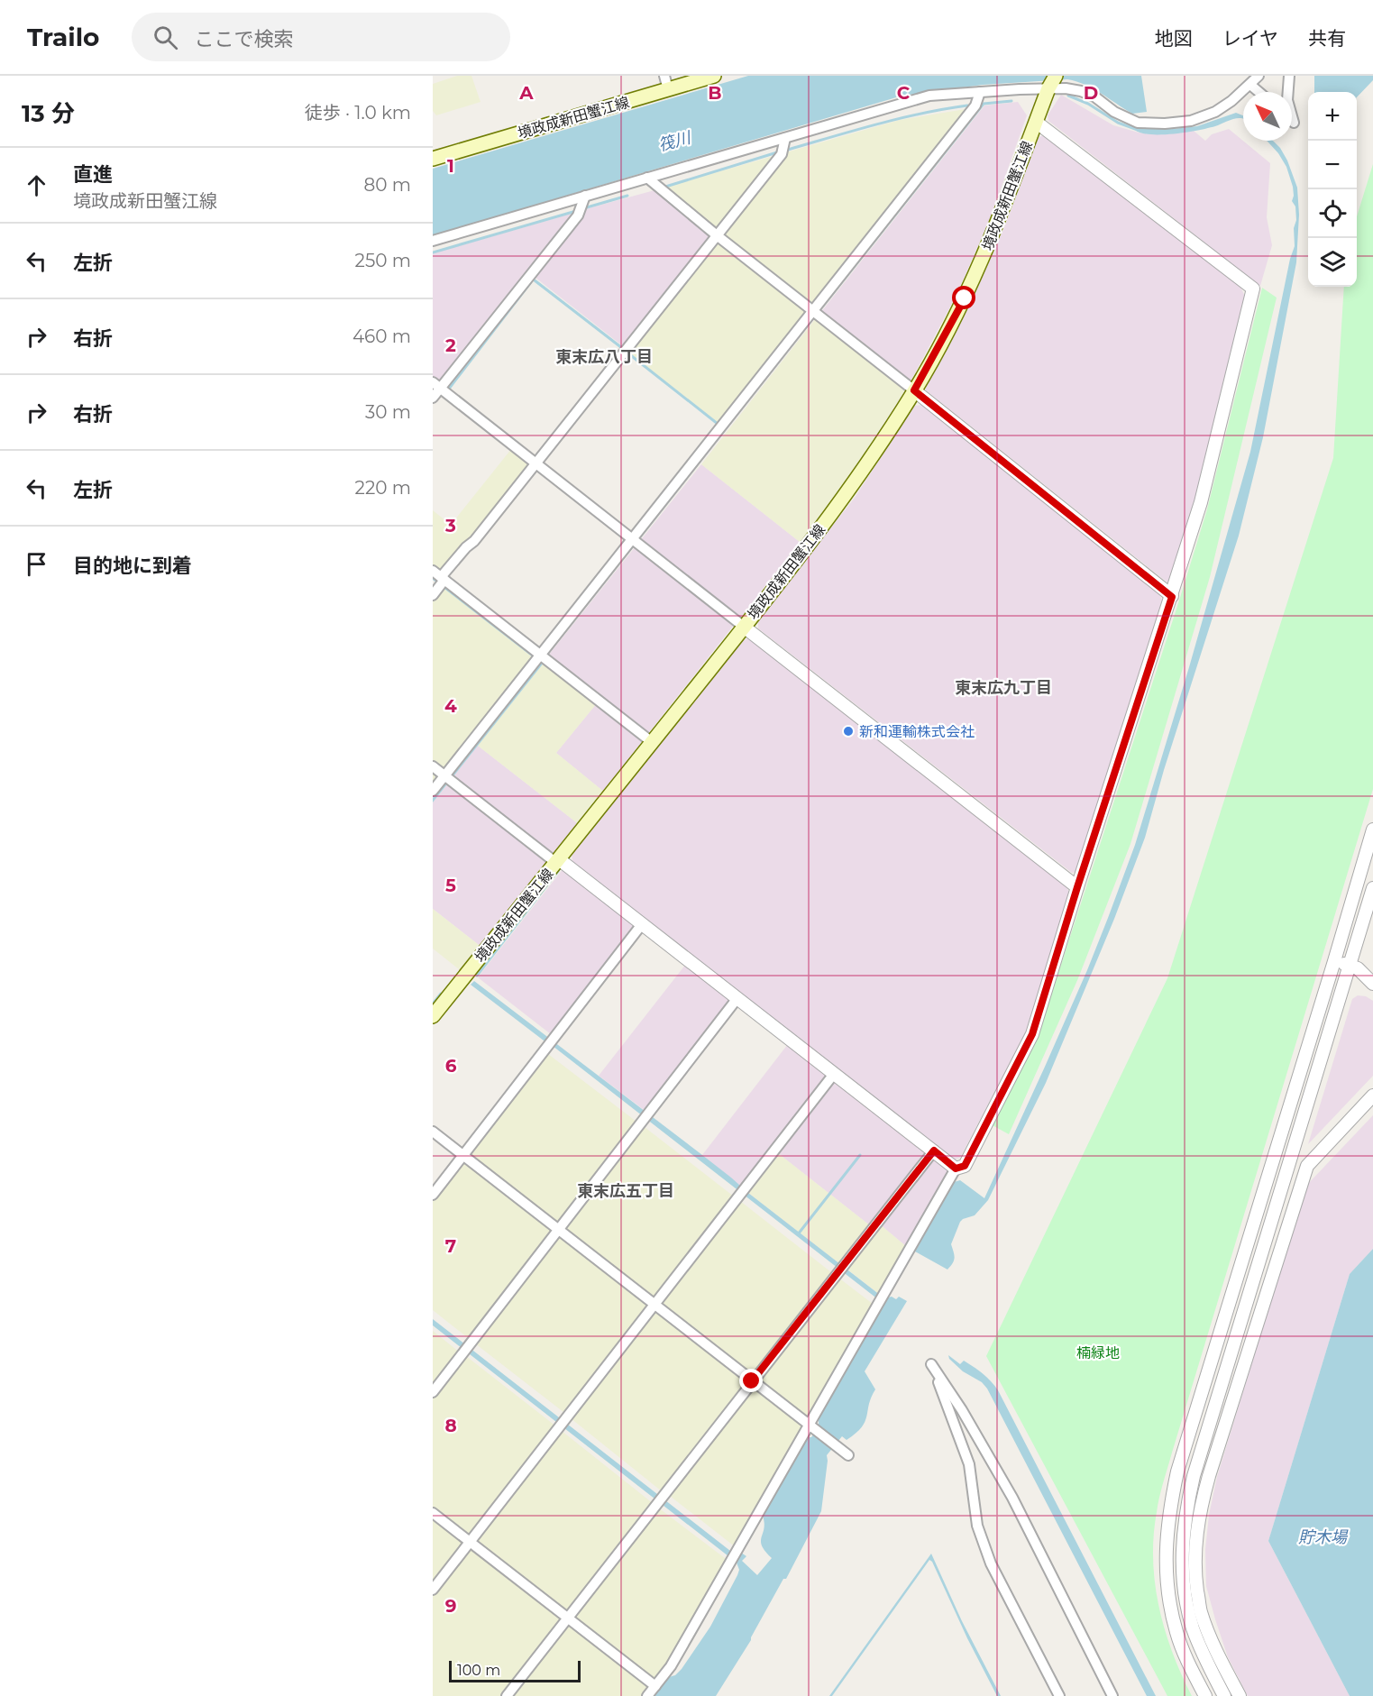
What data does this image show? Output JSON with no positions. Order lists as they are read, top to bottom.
{
  "streets": {
    "main road": ["境政成新田蟹江線"]
  },
  "districts": ["東末広八丁目", "東末広九丁目", "東末広五丁目"],
  "water": ["筏川", "貯木場"],
  "parks": ["楠緑地"],
  "places": ["新和運輸株式会社"],
  "scale_bar": "100 m",
  "north": "top left",
  "page": {
    "header": "Trailo",
    "search": "ここで検索",
    "nav": ["地図", "レイヤ", "共有"],
    "heading": ["13 分", "徒歩 · 1.0 km"],
    "map_buttons": ["+", "−"],
    "list": [
      ["直進", "境政成新田蟹江線", "80 m"],
      ["左折", "250 m"],
      ["右折", "460 m"],
      ["右折", "30 m"],
      ["左折", "220 m"],
      "目的地に到着"
    ],
    "scale": "100 m"
  },
  "grid": {
    "columns": [
      "A",
      "B",
      "C",
      "D"
    ],
    "rows": [
      "1",
      "2",
      "3",
      "4",
      "5",
      "6",
      "7",
      "8",
      "9"
    ]
  }
}
